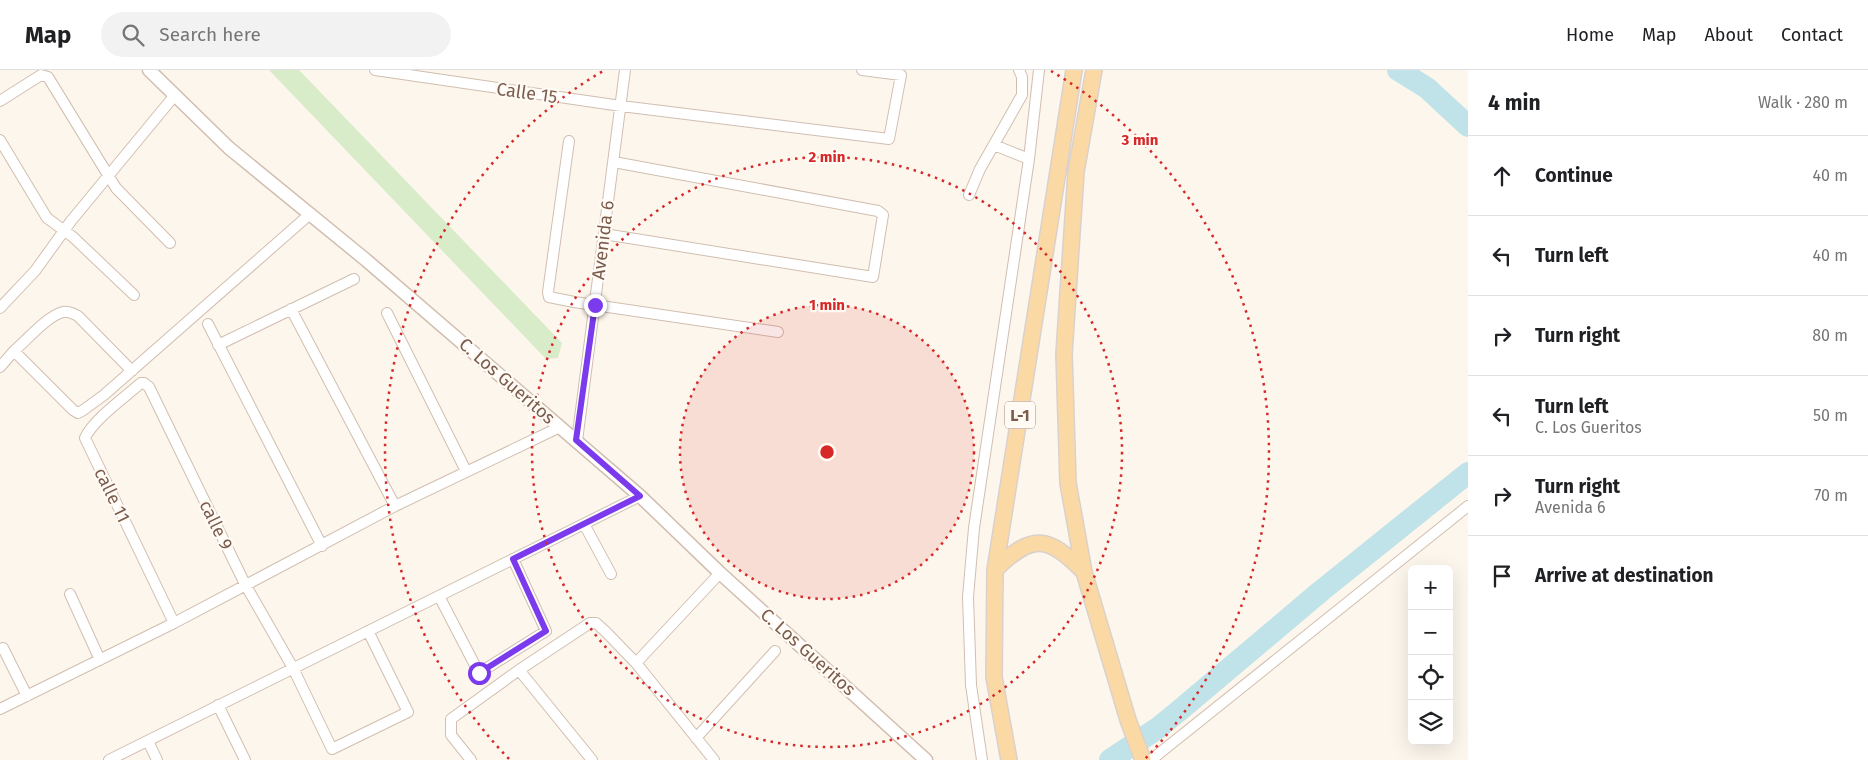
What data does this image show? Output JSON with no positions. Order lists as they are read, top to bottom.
{
  "streets": {
    "main road": ["L-1"],
    "street": [
      "Calle 15",
      "Avenida 6",
      "C. Los Gueritos",
      "calle 11",
      "calle 9"
    ]
  },
  "crossings": [
    ["Calle 15", "Avenida 6"],
    ["Avenida 6", "C. Los Gueritos"],
    ["calle 11", "calle 9"]
  ],
  "page": {
    "header": "Map",
    "search": "Search here",
    "nav": [
      "Home",
      "Map",
      "About",
      "Contact"
    ],
    "heading": ["4 min", "Walk · 280 m"],
    "list": [
      ["Continue", "40 m"],
      ["Turn left", "40 m"],
      ["Turn right", "80 m"],
      ["Turn left", "C. Los Gueritos", "50 m"],
      ["Turn right", "Avenida 6", "70 m"],
      "Arrive at destination"
    ],
    "map_buttons": ["+", "−"]
  },
  "rings": ["3 min", "2 min", "1 min"]
}
